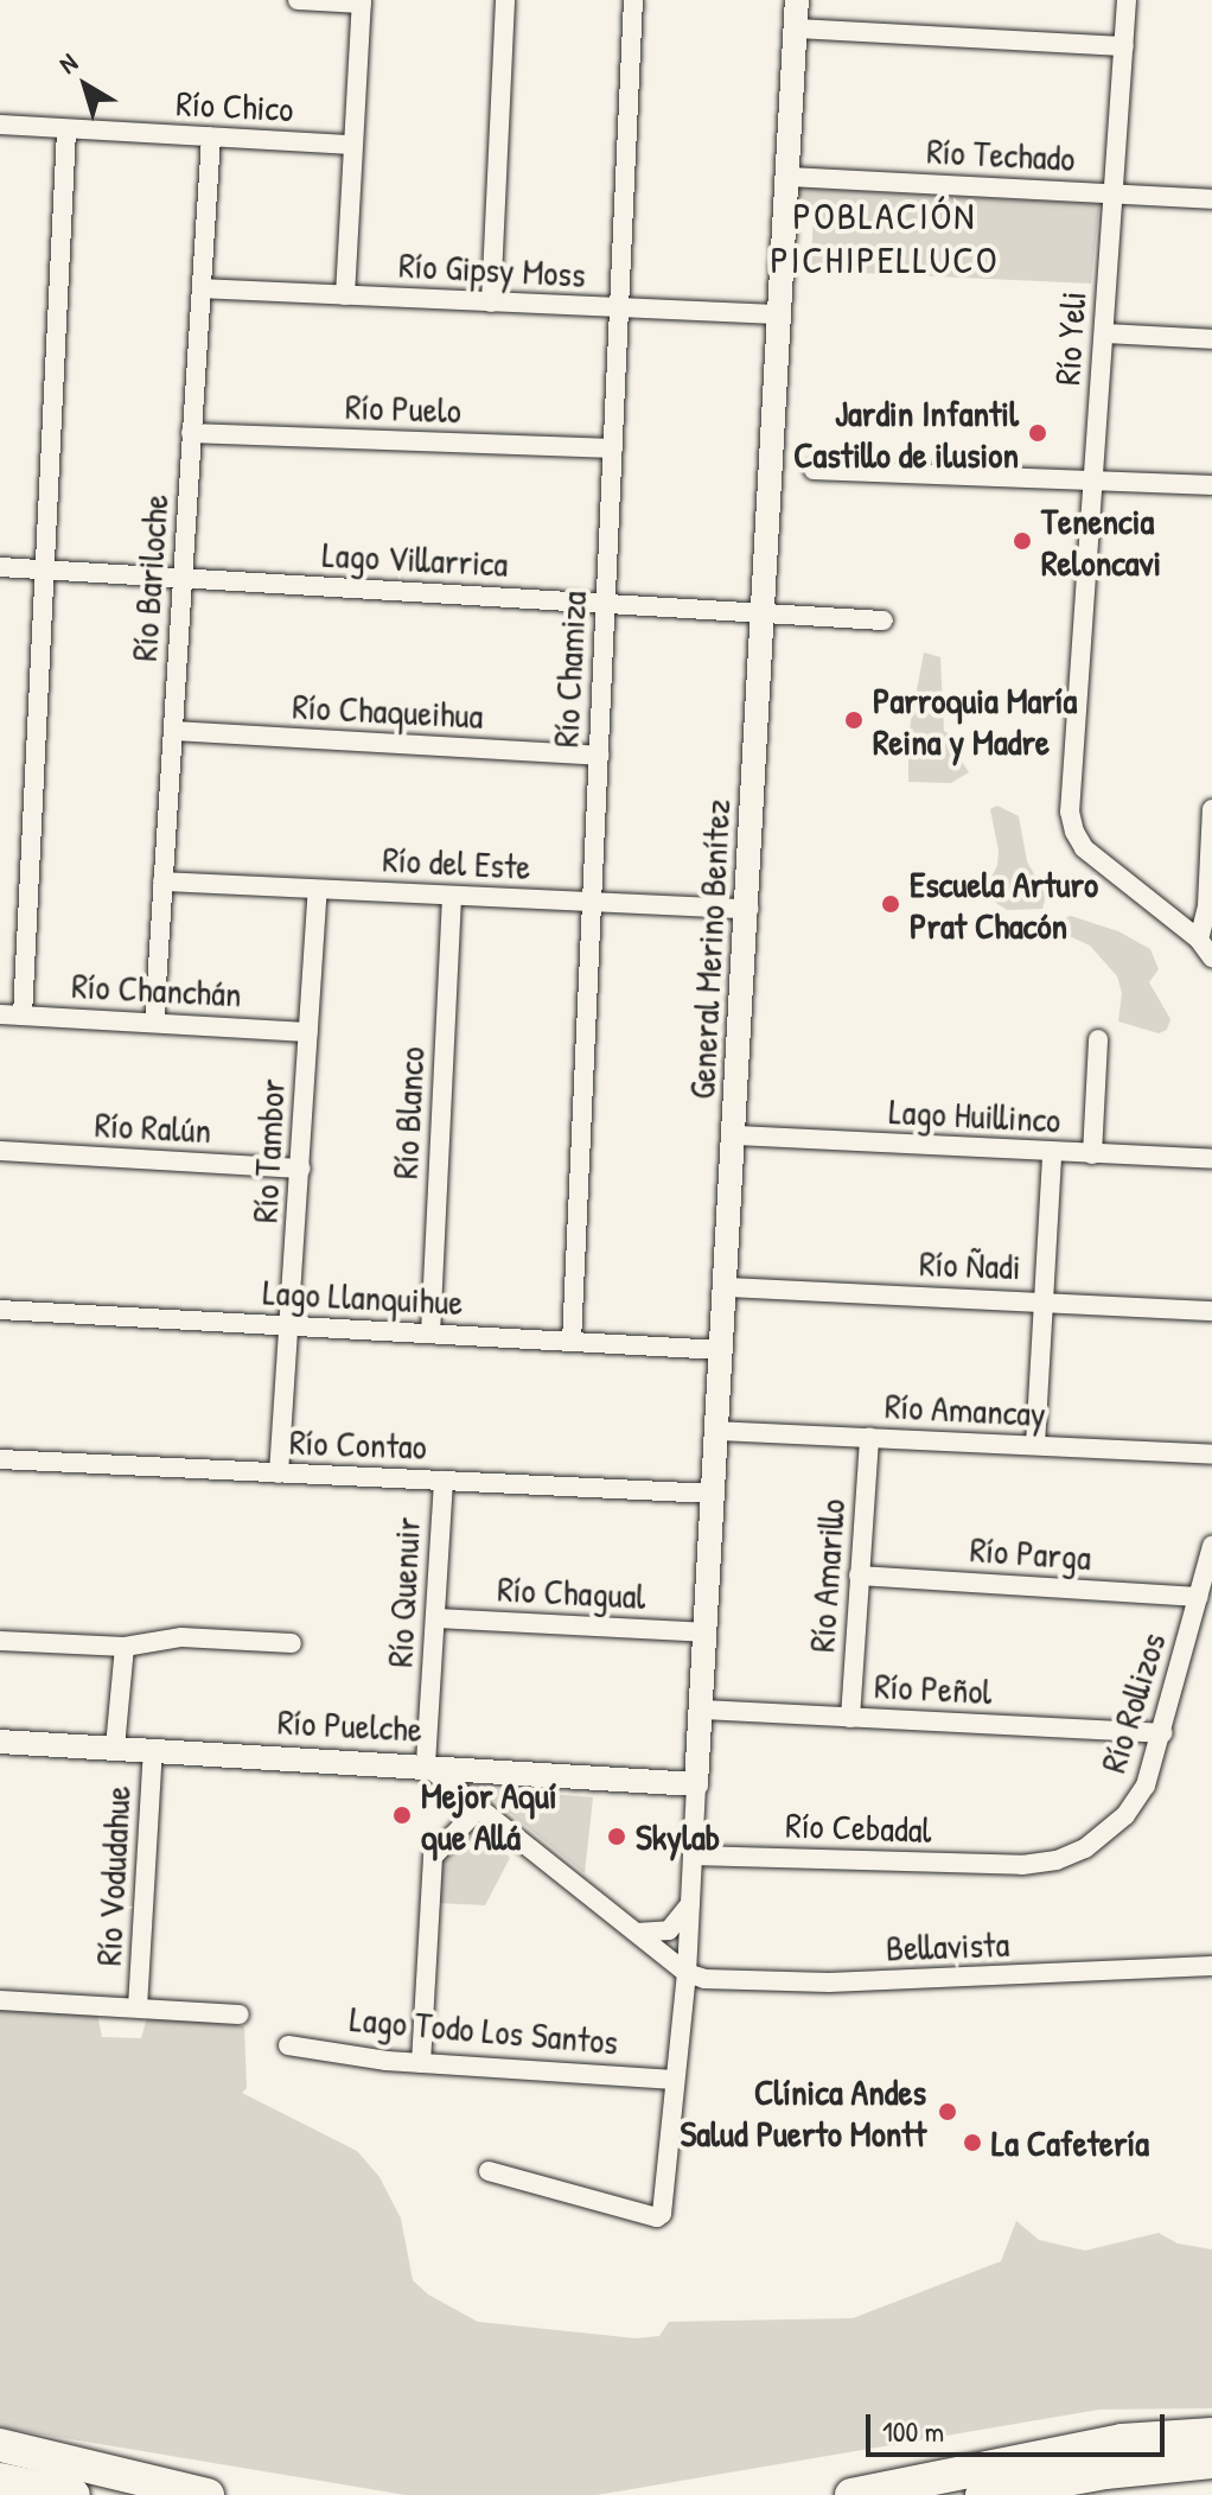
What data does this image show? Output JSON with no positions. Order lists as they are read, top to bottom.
{
  "streets": {
    "street": [
      "Río Chico",
      "Río Techado",
      "Río Gipsy Moss",
      "Río Yeli",
      "Río Puelo",
      "Lago Villarrica",
      "Río Bariloche",
      "Río Chamiza",
      "Río Chaqueihua",
      "Río del Este",
      "General Merino Benítez",
      "Río Chanchán",
      "Río Blanco",
      "Lago Huillinco",
      "Río Ralún",
      "Río Tambor",
      "Río Ñadi",
      "Lago Llanquihue",
      "Río Amancay",
      "Río Contao",
      "Río Parga",
      "Río Amarillo",
      "Río Quenuir",
      "Río Chagual",
      "Río Peñol",
      "Río Rollizos",
      "Río Puelche",
      "Río Cebadal",
      "Río Vodudahue",
      "Bellavista",
      "Lago Todo Los Santos"
    ]
  },
  "crossings": [
    ["Río Chico", "Río Bariloche"],
    ["Río Techado", "Río Yeli"],
    ["Río Techado", "General Merino Benítez"],
    ["Río Gipsy Moss", "Río Bariloche"],
    ["Río Gipsy Moss", "Río Chamiza"],
    ["Río Gipsy Moss", "General Merino Benítez"],
    ["Río Puelo", "Río Bariloche"],
    ["Río Puelo", "Río Chamiza"],
    ["Lago Villarrica", "Río Bariloche"],
    ["Lago Villarrica", "Río Chamiza"],
    ["Lago Villarrica", "General Merino Benítez"],
    ["Río Bariloche", "Río Chaqueihua"],
    ["Río Bariloche", "Río del Este"],
    ["Río Bariloche", "Río Chanchán"],
    ["Río Chamiza", "Río Chaqueihua"],
    ["Río Chamiza", "Río del Este"],
    ["Río Chamiza", "Lago Llanquihue"],
    ["Río del Este", "General Merino Benítez"],
    ["Río del Este", "Río Blanco"],
    ["Río del Este", "Río Tambor"],
    ["General Merino Benítez", "Lago Huillinco"],
    ["General Merino Benítez", "Río Ñadi"],
    ["General Merino Benítez", "Lago Llanquihue"],
    ["General Merino Benítez", "Río Amancay"],
    ["General Merino Benítez", "Río Contao"],
    ["General Merino Benítez", "Río Chagual"],
    ["General Merino Benítez", "Río Peñol"],
    ["General Merino Benítez", "Río Puelche"],
    ["General Merino Benítez", "Río Cebadal"],
    ["General Merino Benítez", "Bellavista"],
    ["General Merino Benítez", "Lago Todo Los Santos"],
    ["Río Chanchán", "Río Tambor"],
    ["Río Blanco", "Lago Llanquihue"],
    ["Río Ralún", "Río Tambor"],
    ["Río Tambor", "Lago Llanquihue"],
    ["Río Tambor", "Río Contao"],
    ["Río Amancay", "Río Amarillo"],
    ["Río Contao", "Río Quenuir"],
    ["Río Parga", "Río Amarillo"],
    ["Río Parga", "Río Rollizos"],
    ["Río Amarillo", "Río Peñol"],
    ["Río Quenuir", "Río Chagual"],
    ["Río Quenuir", "Río Puelche"],
    ["Río Peñol", "Río Rollizos"],
    ["Río Rollizos", "Río Cebadal"],
    ["Río Puelche", "Río Vodudahue"]
  ],
  "districts": ["POBLACIÓN PICHIPELLUCO"],
  "places": [
    "Jardin Infantil Castillo de ilusion",
    "Tenencia Reloncavi",
    "Parroquia María Reina y Madre",
    "Escuela Arturo Prat Chacón",
    "Mejor Aquí que Allá",
    "Skylab",
    "Clínica Andes Salud Puerto Montt",
    "La Cafetería"
  ],
  "scale_bar": "100 m",
  "north": "top left"
}
